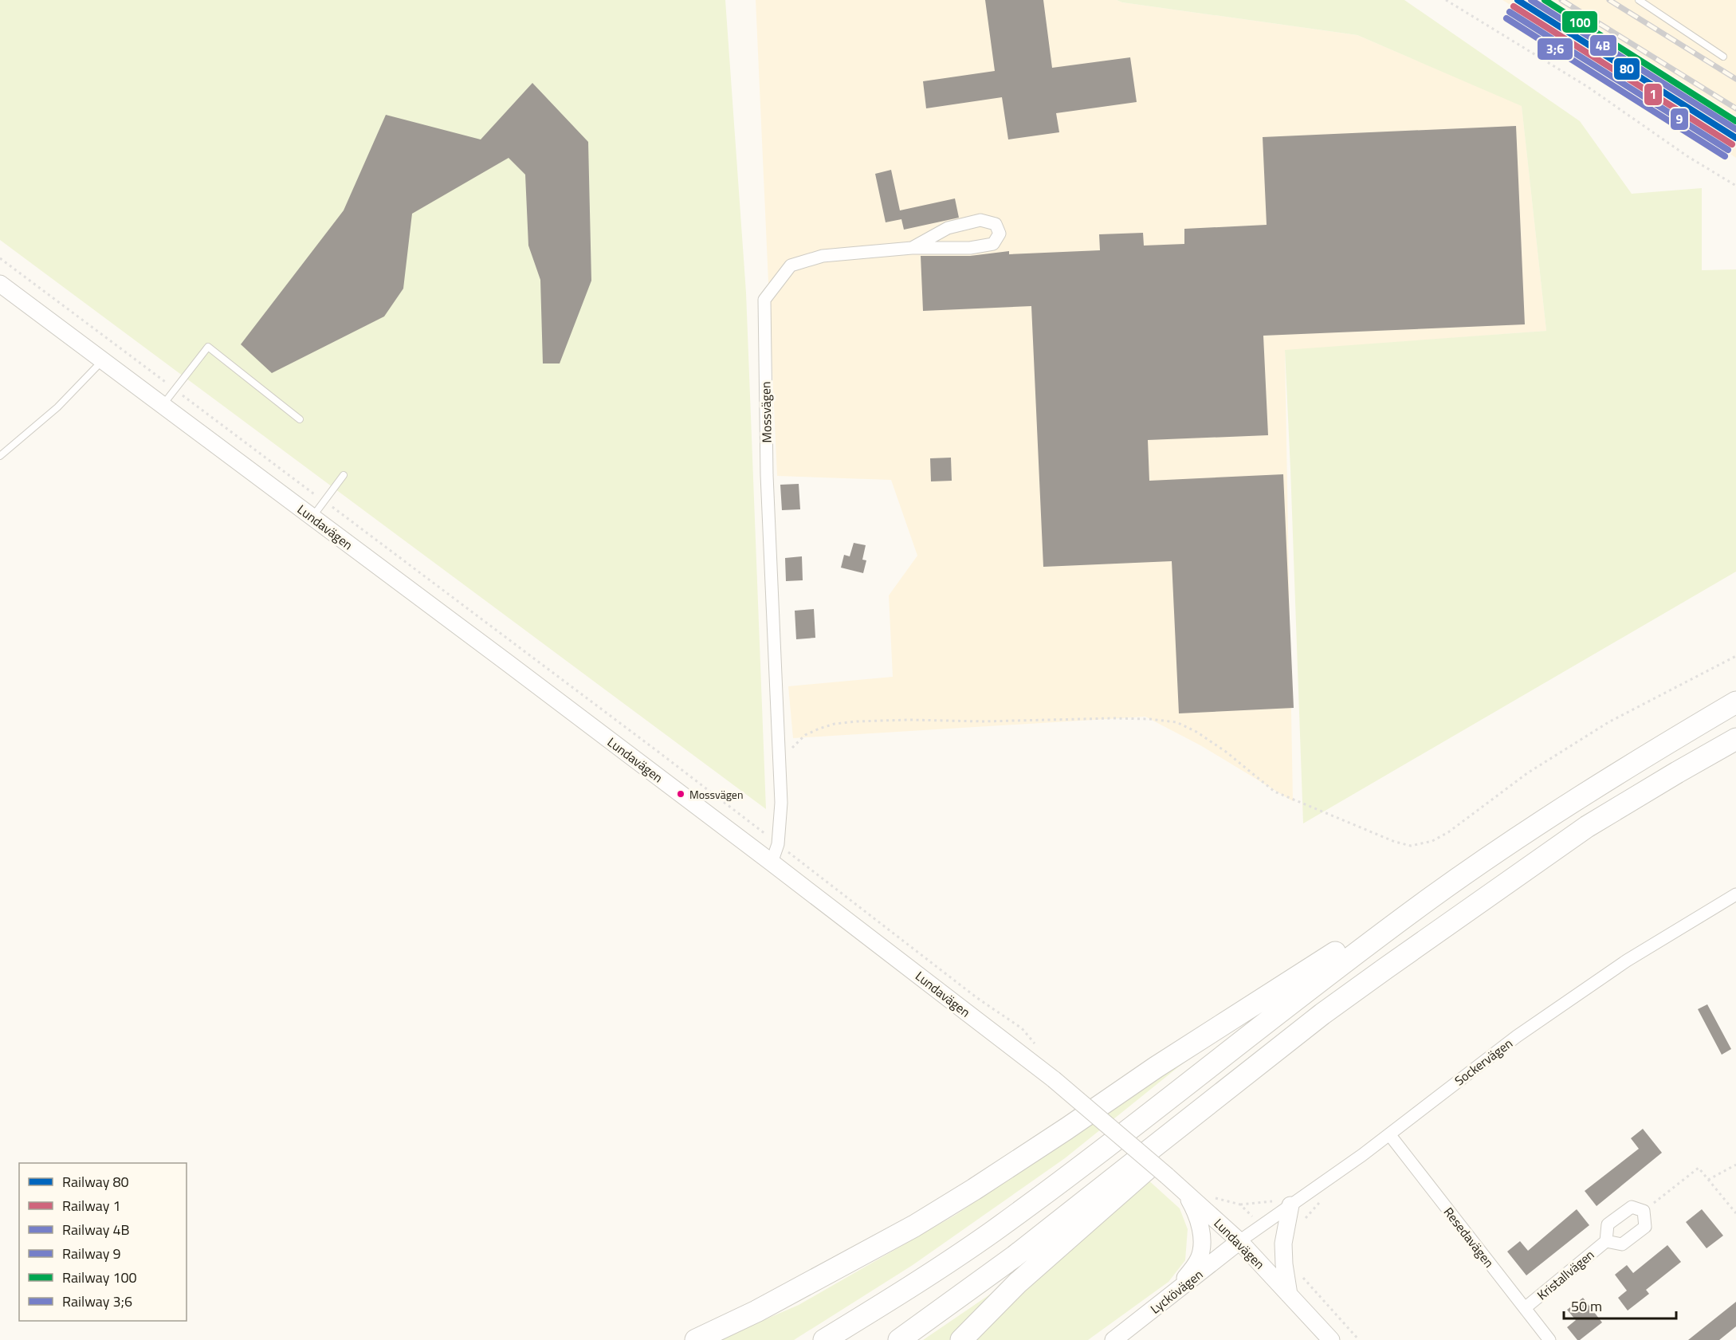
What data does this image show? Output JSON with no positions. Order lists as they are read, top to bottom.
{
  "streets": {
    "main road": ["Lundavägen", "Lyckövägen"],
    "street": [
      "Mossvägen",
      "Sockervägen",
      "Resedavägen",
      "Kristallvägen"
    ]
  },
  "crossings": [
    ["Mossvägen", "Lundavägen"],
    ["Lundavägen", "Sockervägen"],
    ["Lundavägen", "Lyckövägen"],
    ["Sockervägen", "Resedavägen"],
    ["Sockervägen", "Lyckövägen"],
    ["Resedavägen", "Kristallvägen"]
  ],
  "places": ["Mossvägen"],
  "lines": [
    "rail line 80",
    "rail line 4B",
    "rail line 100",
    "rail line 1",
    "rail line 9",
    "rail line 3;6"
  ],
  "legend": [
    "Railway 80",
    "Railway 1",
    "Railway 4B",
    "Railway 9",
    "Railway 100",
    "Railway 3;6"
  ],
  "scale_bar": "50 m"
}
